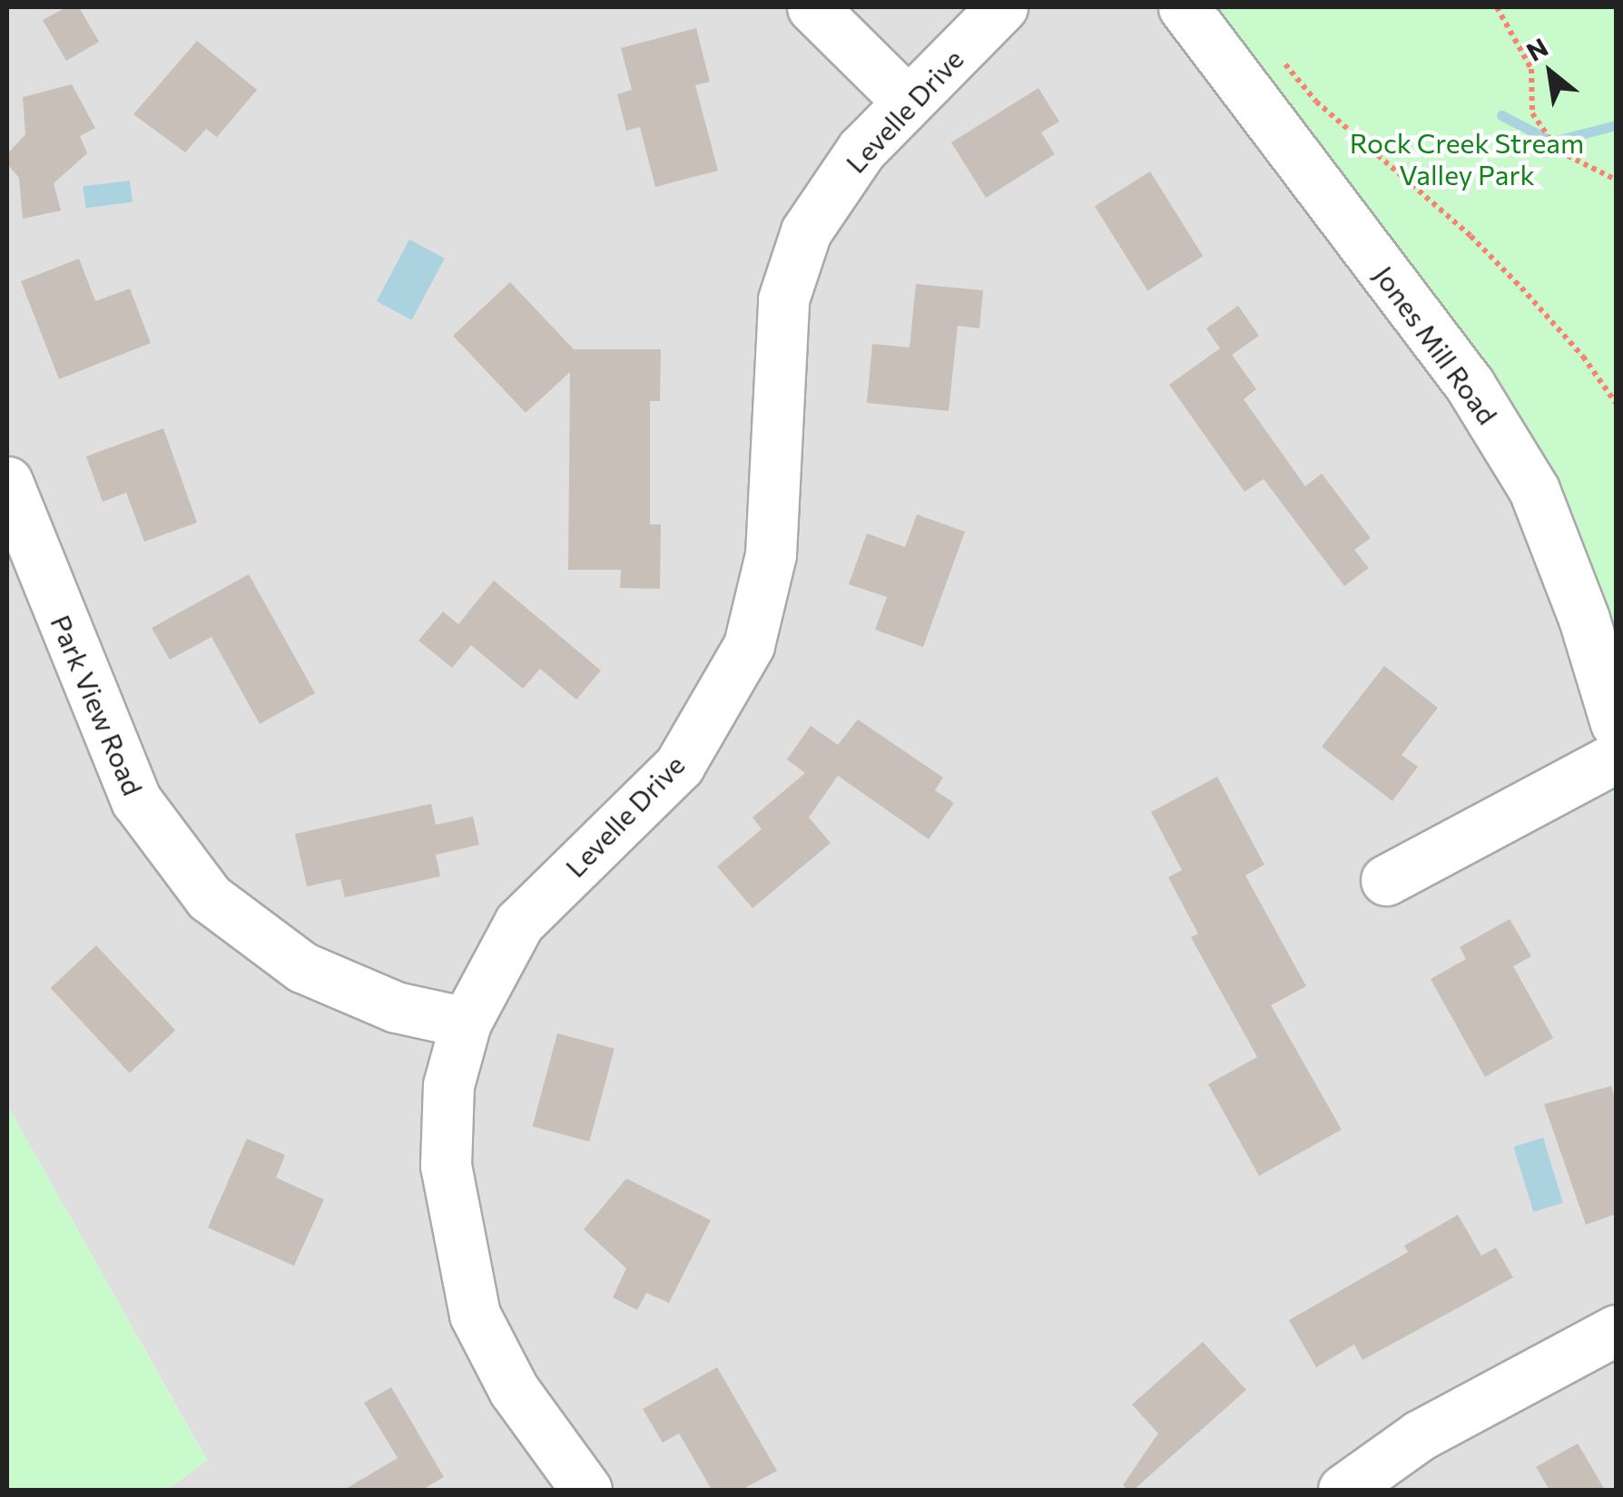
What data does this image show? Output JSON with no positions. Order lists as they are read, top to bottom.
{
  "streets": {
    "street": ["Levelle Drive", "Jones Mill Road", "Park View Road"]
  },
  "crossings": [
    ["Levelle Drive", "Park View Road"]
  ],
  "parks": ["Rock Creek Stream Valley Park"],
  "north": "top left"
}
